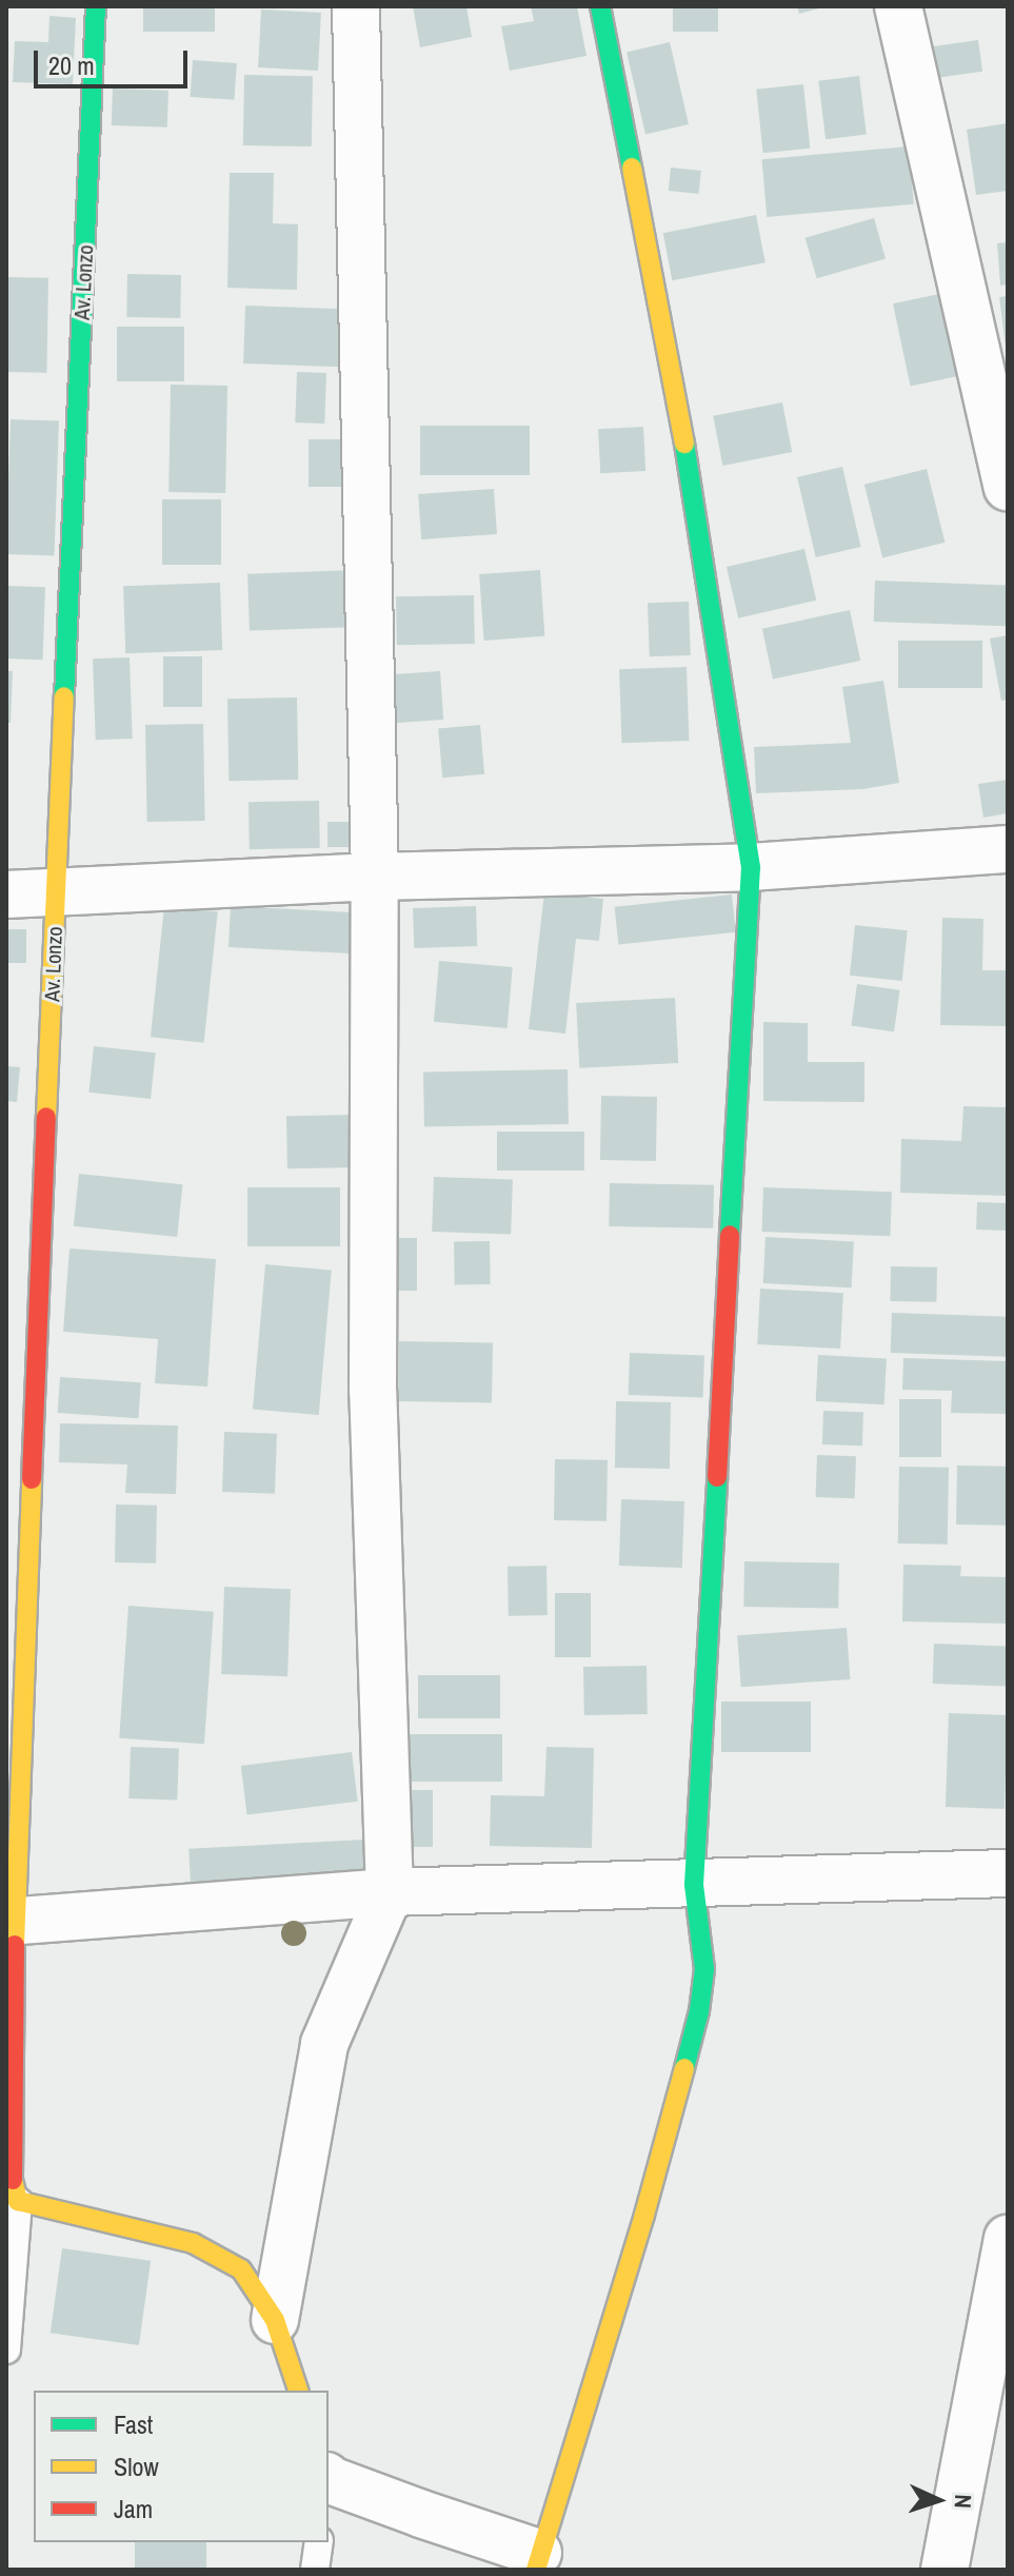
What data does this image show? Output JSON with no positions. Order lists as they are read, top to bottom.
{
  "streets": {
    "street": ["Av. Lonzo"]
  },
  "legend": ["Fast", "Slow", "Jam"],
  "scale_bar": "20 m",
  "north": "right"
}
